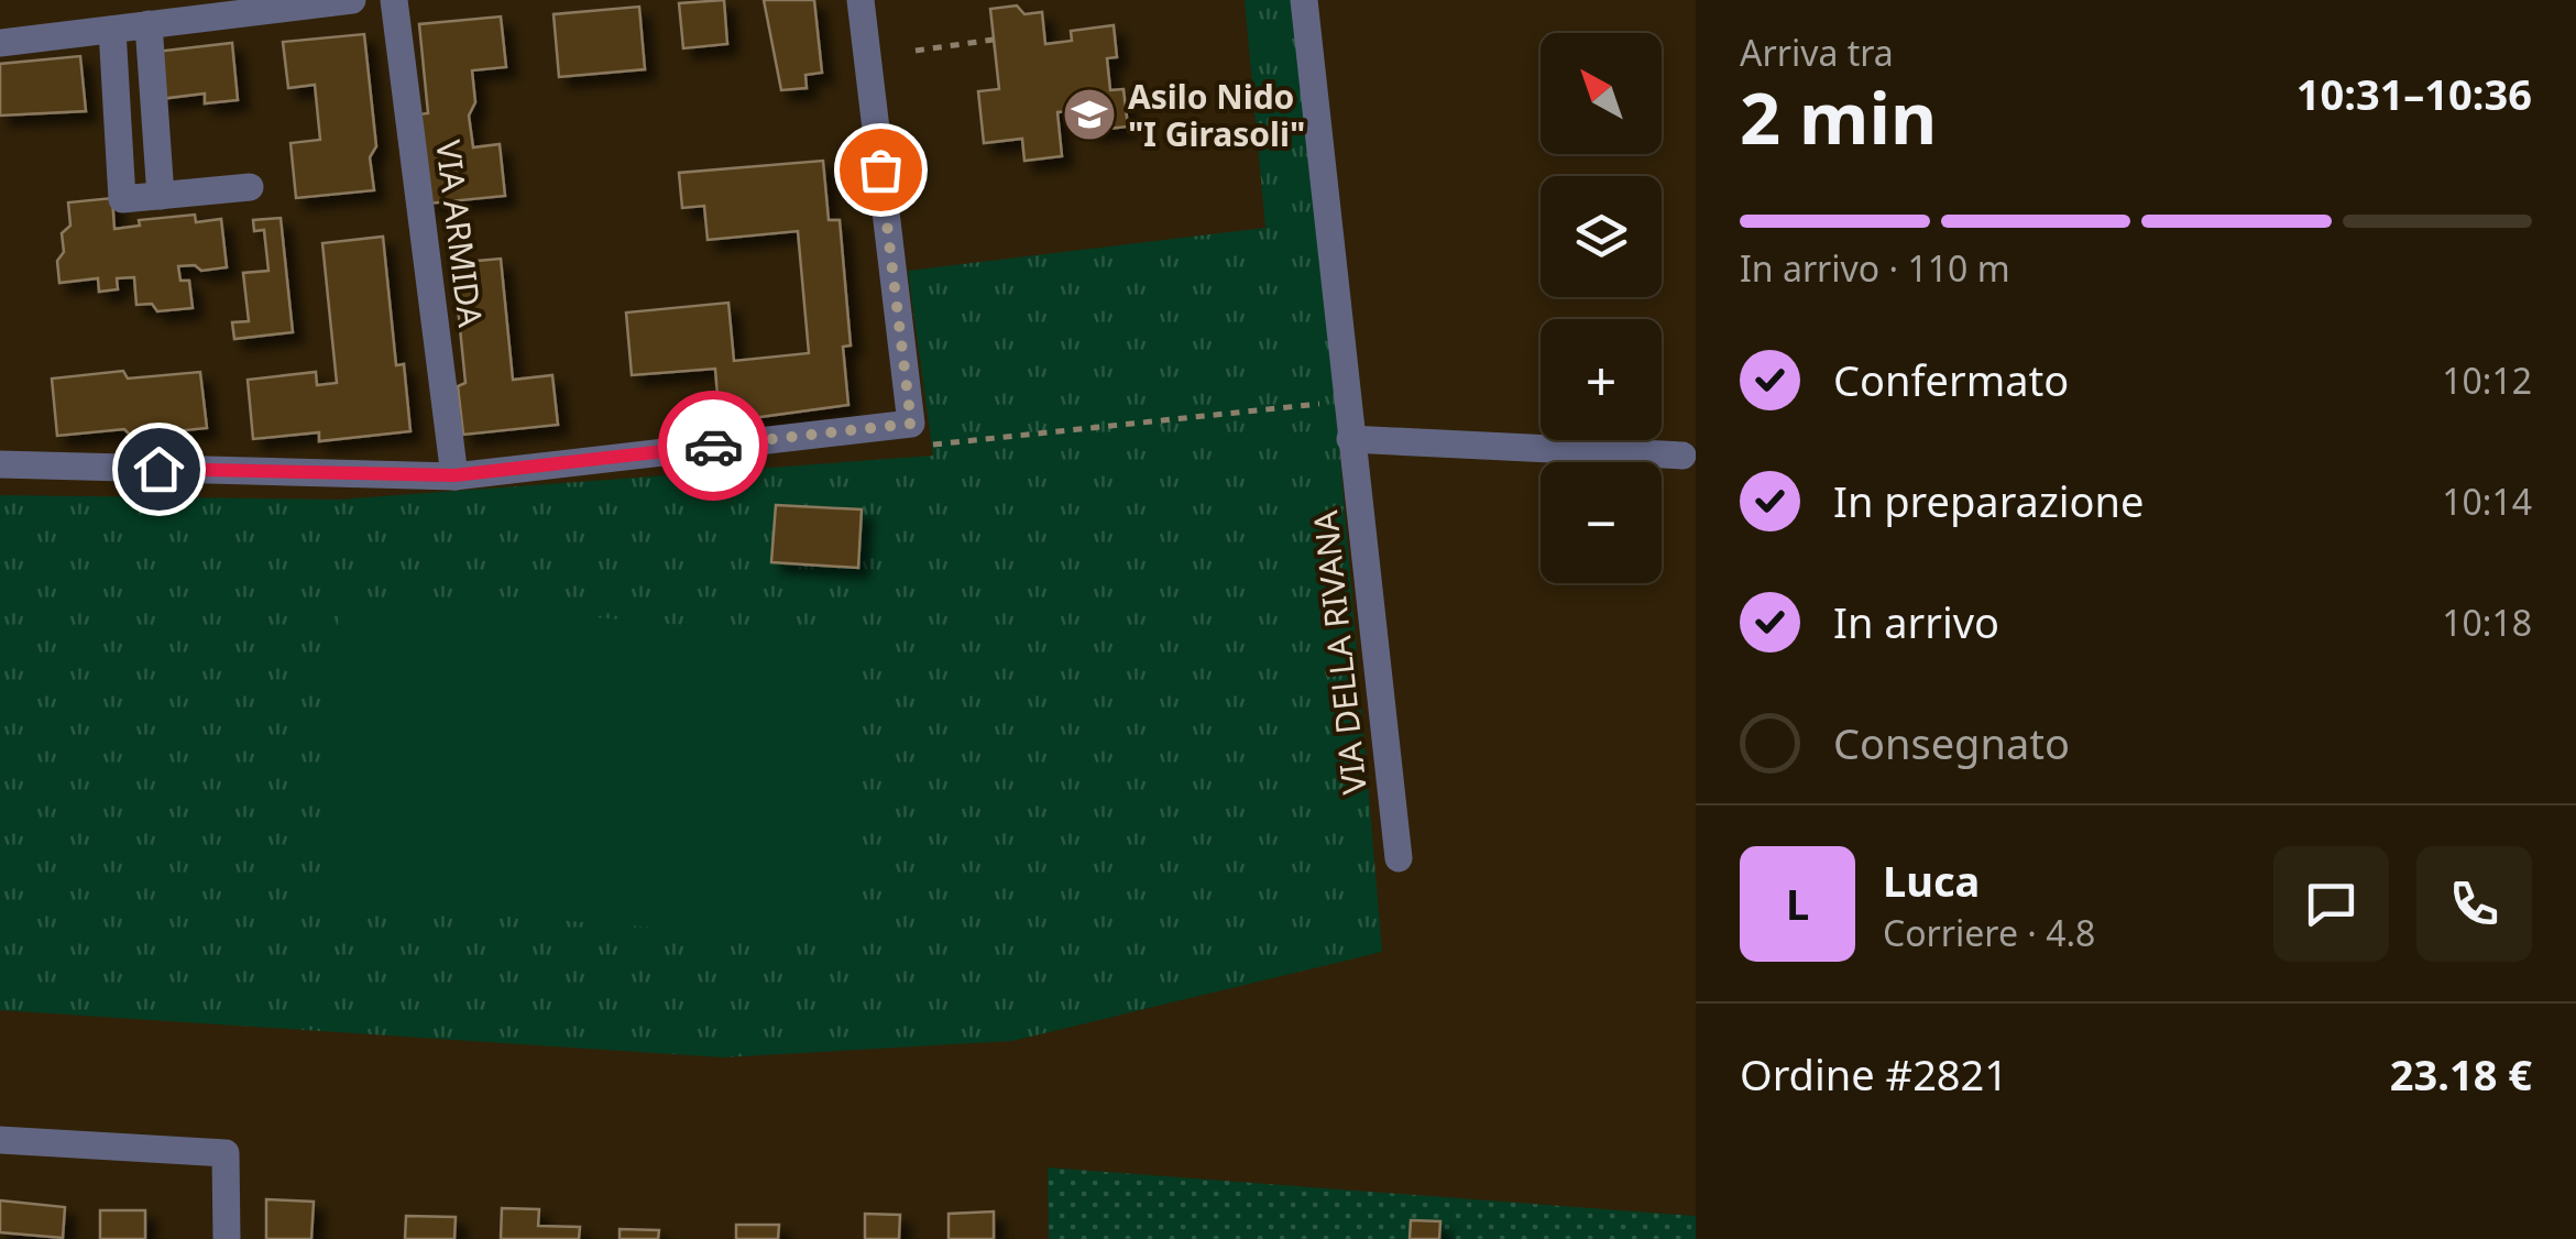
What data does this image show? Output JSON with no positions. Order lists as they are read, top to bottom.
{
  "streets": {
    "street": ["VIA ARMIDA", "VIA DELLA RIVANA"]
  },
  "places": {
    "school or university": ["Asilo Nido \"I Girasoli\""]
  },
  "north": "top left",
  "page": {
    "heading": ["2 min", "Arriva tra", "10:31–10:36"],
    "panel": [
      "Luca",
      "Corriere · 4.8",
      "Ordine #2821",
      "23.18 €"
    ],
    "map_buttons": ["+", "−"],
    "bar": "In arrivo · 110 m",
    "list": [
      ["Confermato", "10:12"],
      ["In preparazione", "10:14"],
      ["In arrivo", "10:18"],
      "Consegnato"
    ],
    "round": "L"
  }
}
